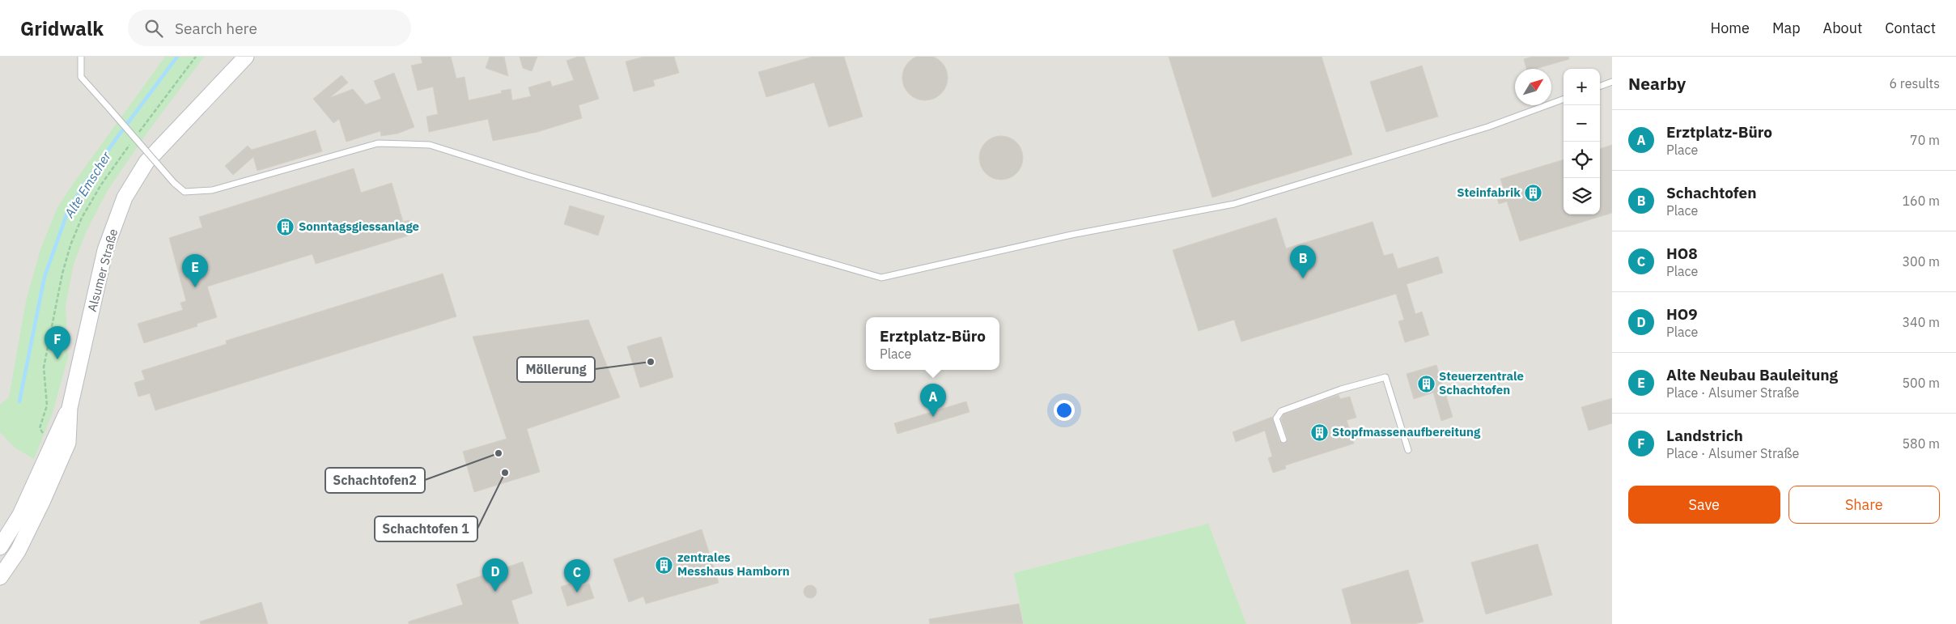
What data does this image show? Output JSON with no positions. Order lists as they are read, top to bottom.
{
  "streets": {
    "street": ["Alsumer Straße"]
  },
  "water": ["Alte Emscher"],
  "places": {
    "building": [
      "Steinfabrik",
      "Sonntagsgiessanlage",
      "Steuerzentrale Schachtofen",
      "Stopfmassenaufbereitung",
      "zentrales Messhaus Hamborn"
    ],
    "other": ["Möllerung", "Schachtofen2", "Schachtofen 1"]
  },
  "north": "top right",
  "page": {
    "header": "Gridwalk",
    "search": "Search here",
    "nav": [
      "Home",
      "Map",
      "About",
      "Contact"
    ],
    "heading": ["Nearby", "6 results"],
    "map_buttons": ["+", "−"],
    "list": [
      {
        "mark": "A",
        "name": "Erztplatz-Büro",
        "note": "Place",
        "value": "70 m"
      },
      {
        "mark": "B",
        "name": "Schachtofen",
        "note": "Place",
        "value": "160 m"
      },
      {
        "mark": "C",
        "name": "HO8",
        "note": "Place",
        "value": "300 m"
      },
      {
        "mark": "D",
        "name": "HO9",
        "note": "Place",
        "value": "340 m"
      },
      {
        "mark": "E",
        "name": "Alte Neubau Bauleitung",
        "note": "Place · Alsumer Straße",
        "value": "500 m"
      },
      {
        "mark": "F",
        "name": "Landstrich",
        "note": "Place · Alsumer Straße",
        "value": "580 m"
      }
    ],
    "pins": [
      "B",
      "E",
      "F",
      "A",
      "D",
      "C"
    ],
    "popup": ["Erztplatz-Büro", "Place"],
    "buttons": ["Save", "Share"]
  }
}
